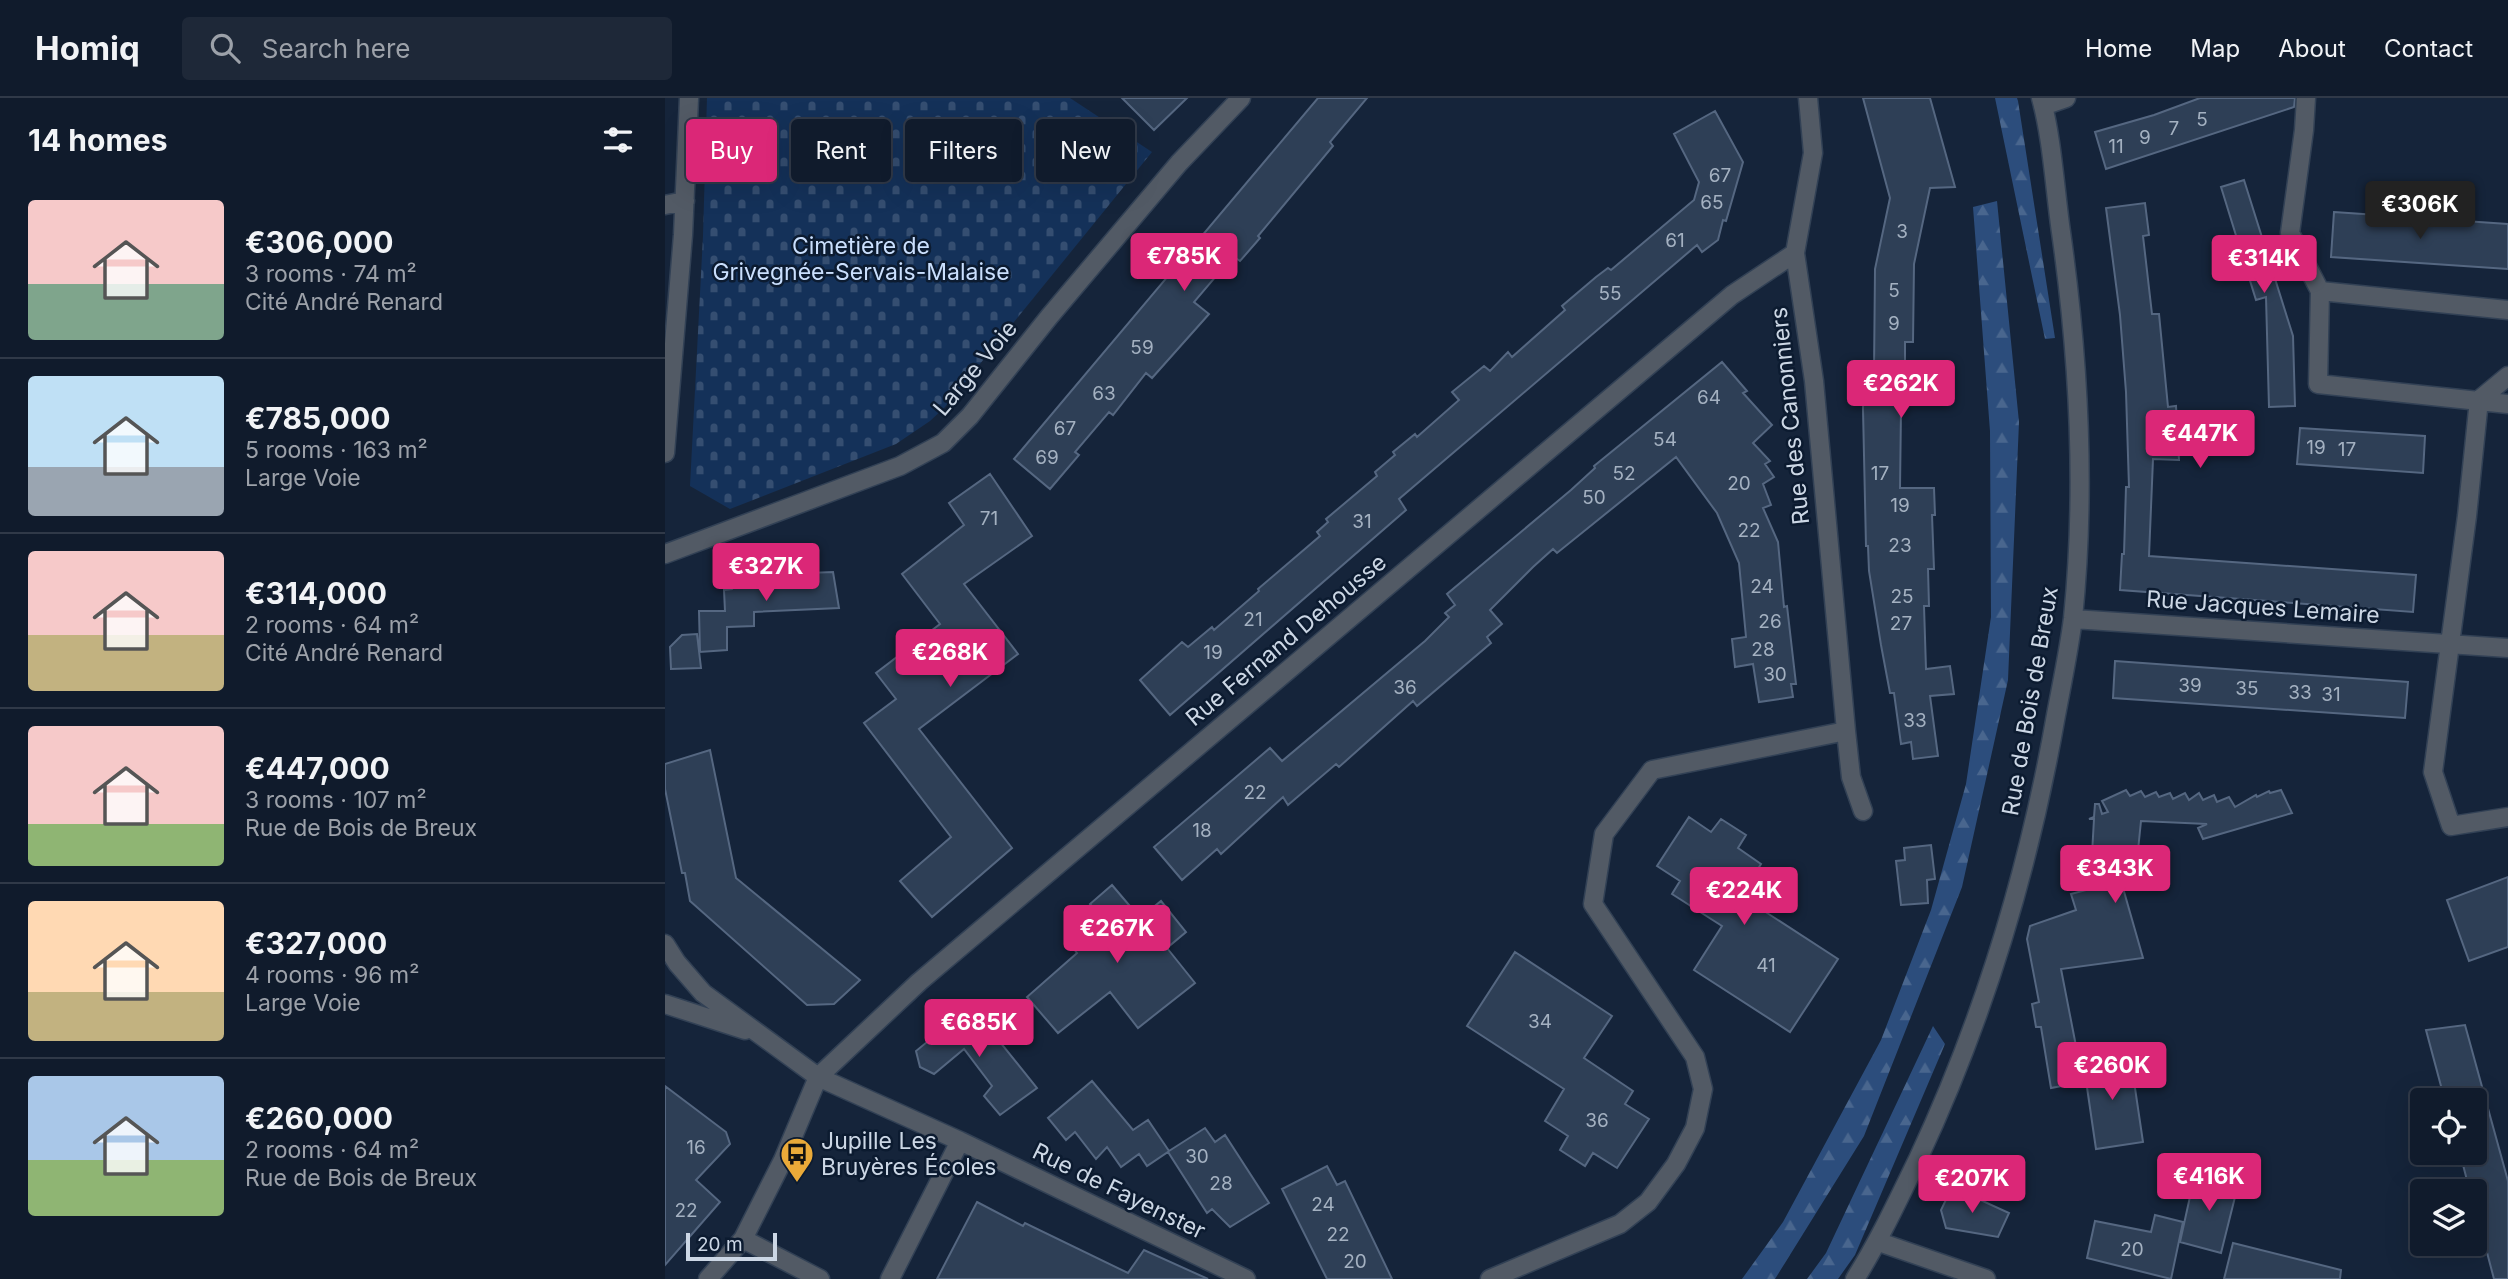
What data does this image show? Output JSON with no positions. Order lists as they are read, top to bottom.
{
  "streets": {
    "street": [
      "Large Voie",
      "Rue des Canonniers",
      "Rue Jacques Lemaire",
      "Rue Fernand Dehousse",
      "Rue de Bois de Breux",
      "Rue de Fayenster"
    ]
  },
  "crossings": [
    ["Rue des Canonniers", "Rue Fernand Dehousse"],
    ["Rue Jacques Lemaire", "Rue de Bois de Breux"],
    ["Rue Fernand Dehousse", "Rue de Fayenster"]
  ],
  "parks": ["Cimetière de Grivegnée-Servais-Malaise"],
  "places": {
    "bus stop": ["Jupille Les Bruyères Écoles"]
  },
  "house_numbers": [
    "5",
    "7",
    "9",
    "11",
    "67",
    "65",
    "3",
    "61",
    "5",
    "55",
    "9",
    "59",
    "63",
    "64",
    "67",
    "54",
    "19",
    "17",
    "69",
    "52",
    "17",
    "20",
    "50",
    "19",
    "71",
    "31",
    "22",
    "23",
    "24",
    "25",
    "21",
    "26",
    "27",
    "28",
    "19",
    "30",
    "39",
    "36",
    "35",
    "33",
    "31",
    "33",
    "22",
    "18",
    "41",
    "34",
    "36",
    "16",
    "30",
    "28",
    "24",
    "22",
    "22",
    "20",
    "20"
  ],
  "scale_bar": "20 m",
  "page": {
    "header": "Homiq",
    "search": "Search here",
    "nav": [
      "Home",
      "Map",
      "About",
      "Contact"
    ],
    "heading": "14 homes",
    "chip": [
      "Buy",
      "Rent",
      "Filters",
      "New"
    ],
    "price": [
      "€306K",
      "€785K",
      "€314K",
      "€262K",
      "€447K",
      "€327K",
      "€268K",
      "€343K",
      "€224K",
      "€267K",
      "€685K",
      "€260K",
      "€416K",
      "€207K"
    ],
    "list": [
      {
        "name": "€306,000",
        "note": "3 rooms · 74 m² · Cité André Renard"
      },
      {
        "name": "€785,000",
        "note": "5 rooms · 163 m² · Large Voie"
      },
      {
        "name": "€314,000",
        "note": "2 rooms · 64 m² · Cité André Renard"
      },
      {
        "name": "€447,000",
        "note": "3 rooms · 107 m² · Rue de Bois de Breux"
      },
      {
        "name": "€327,000",
        "note": "4 rooms · 96 m² · Large Voie"
      },
      {
        "name": "€260,000",
        "note": "2 rooms · 64 m² · Rue de Bois de Breux"
      }
    ],
    "scale": "20 m"
  }
}
